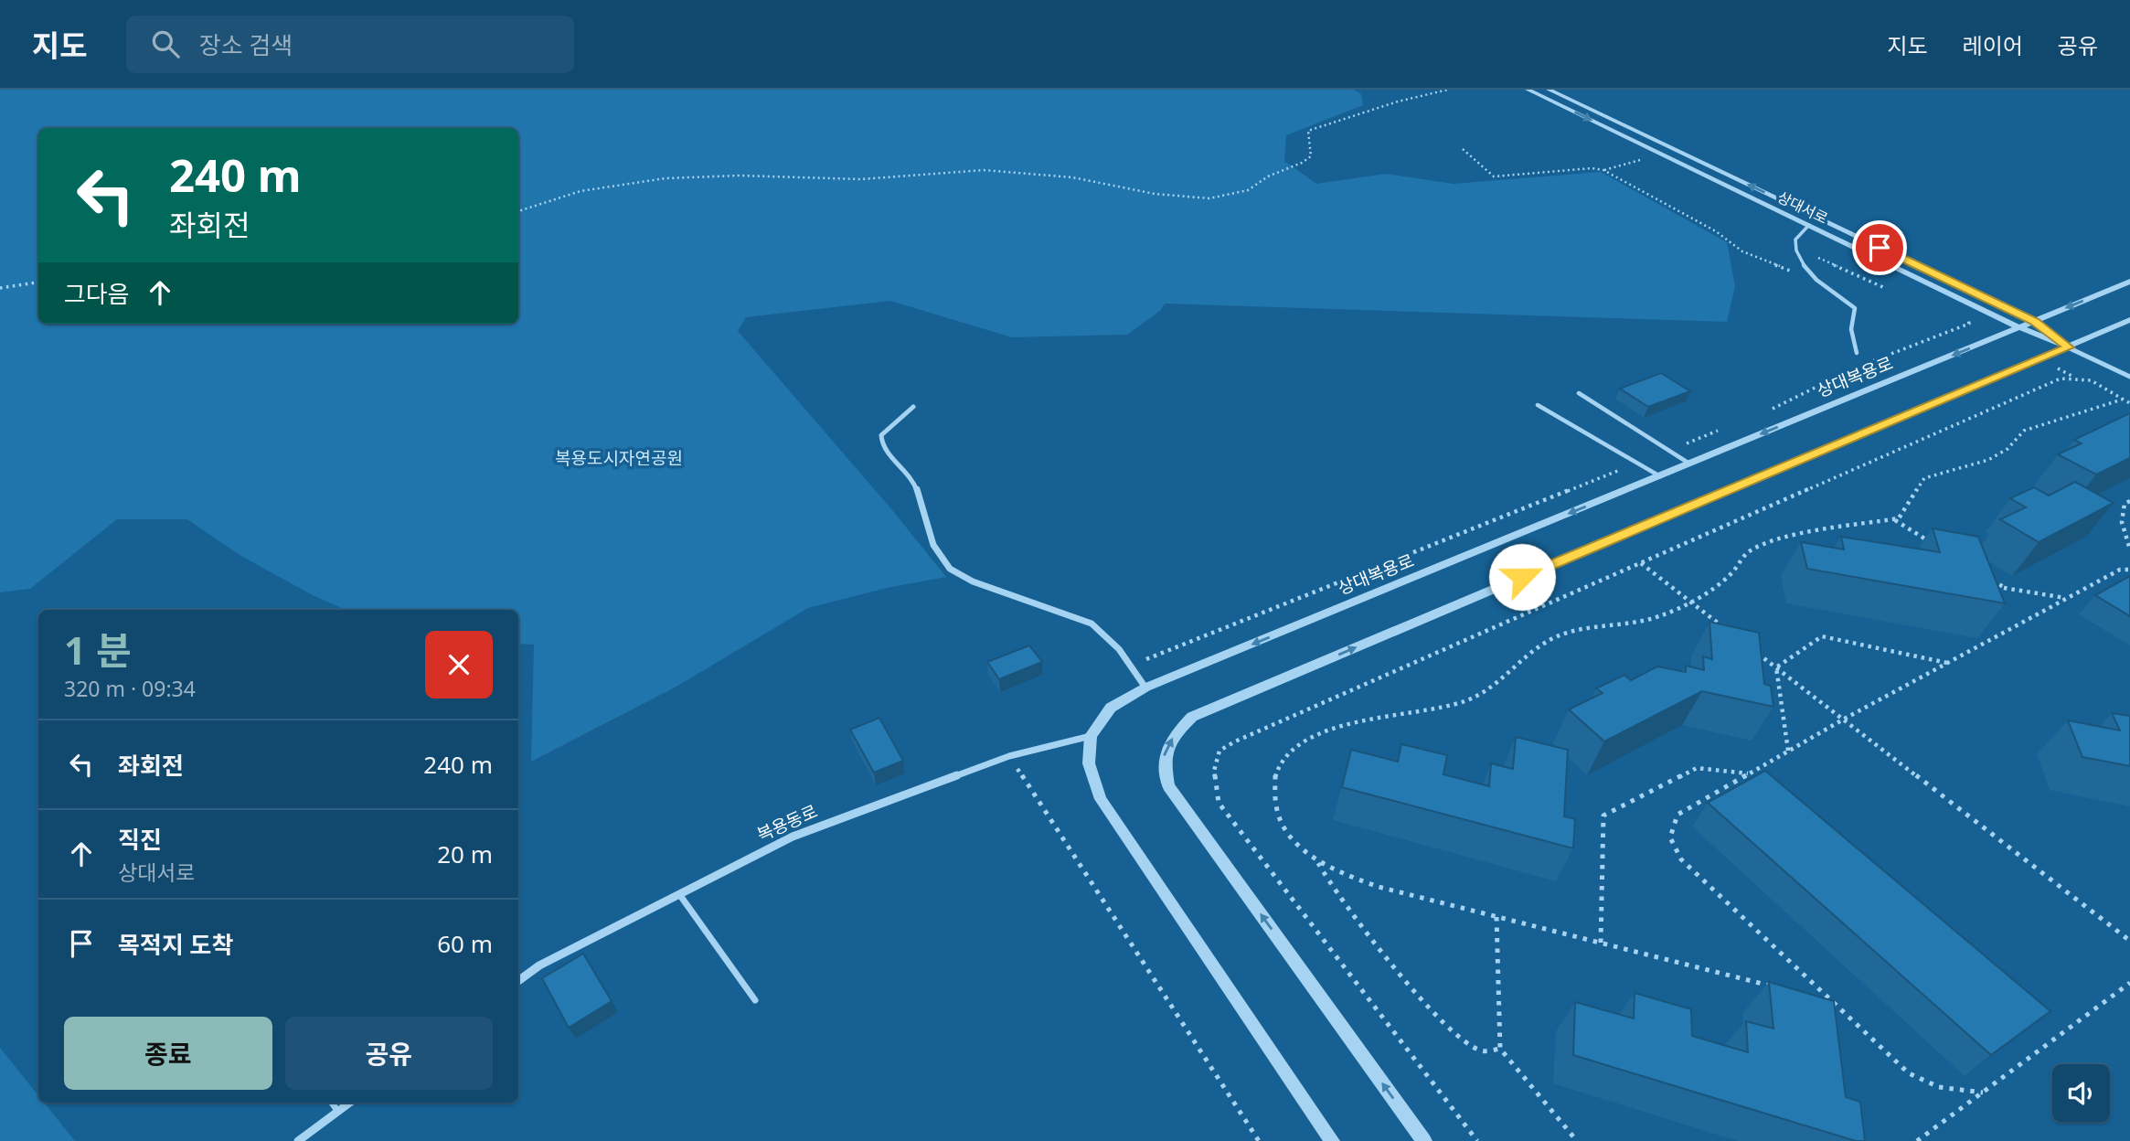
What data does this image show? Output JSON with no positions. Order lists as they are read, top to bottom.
{
  "streets": {
    "street": ["상대서로", "상대복용로", "복용동로"]
  },
  "crossings": [
    ["상대서로", "상대복용로"],
    ["상대복용로", "복용동로"]
  ],
  "one_way": ["상대복용로"],
  "parks": ["복용도시자연공원"],
  "page": {
    "header": "지도",
    "search": "장소 검색",
    "nav": ["지도", "레이어", "공유"],
    "turn": ["240 m", "좌회전"],
    "then": "그다음",
    "heading": ["1 분", "320 m · 09:34"],
    "list": [
      {
        "name": "좌회전",
        "value": "240 m"
      },
      {
        "name": "직진",
        "note": "상대서로",
        "value": "20 m"
      },
      {
        "name": "목적지 도착",
        "value": "60 m"
      }
    ],
    "buttons": ["종료", "공유"]
  }
}
